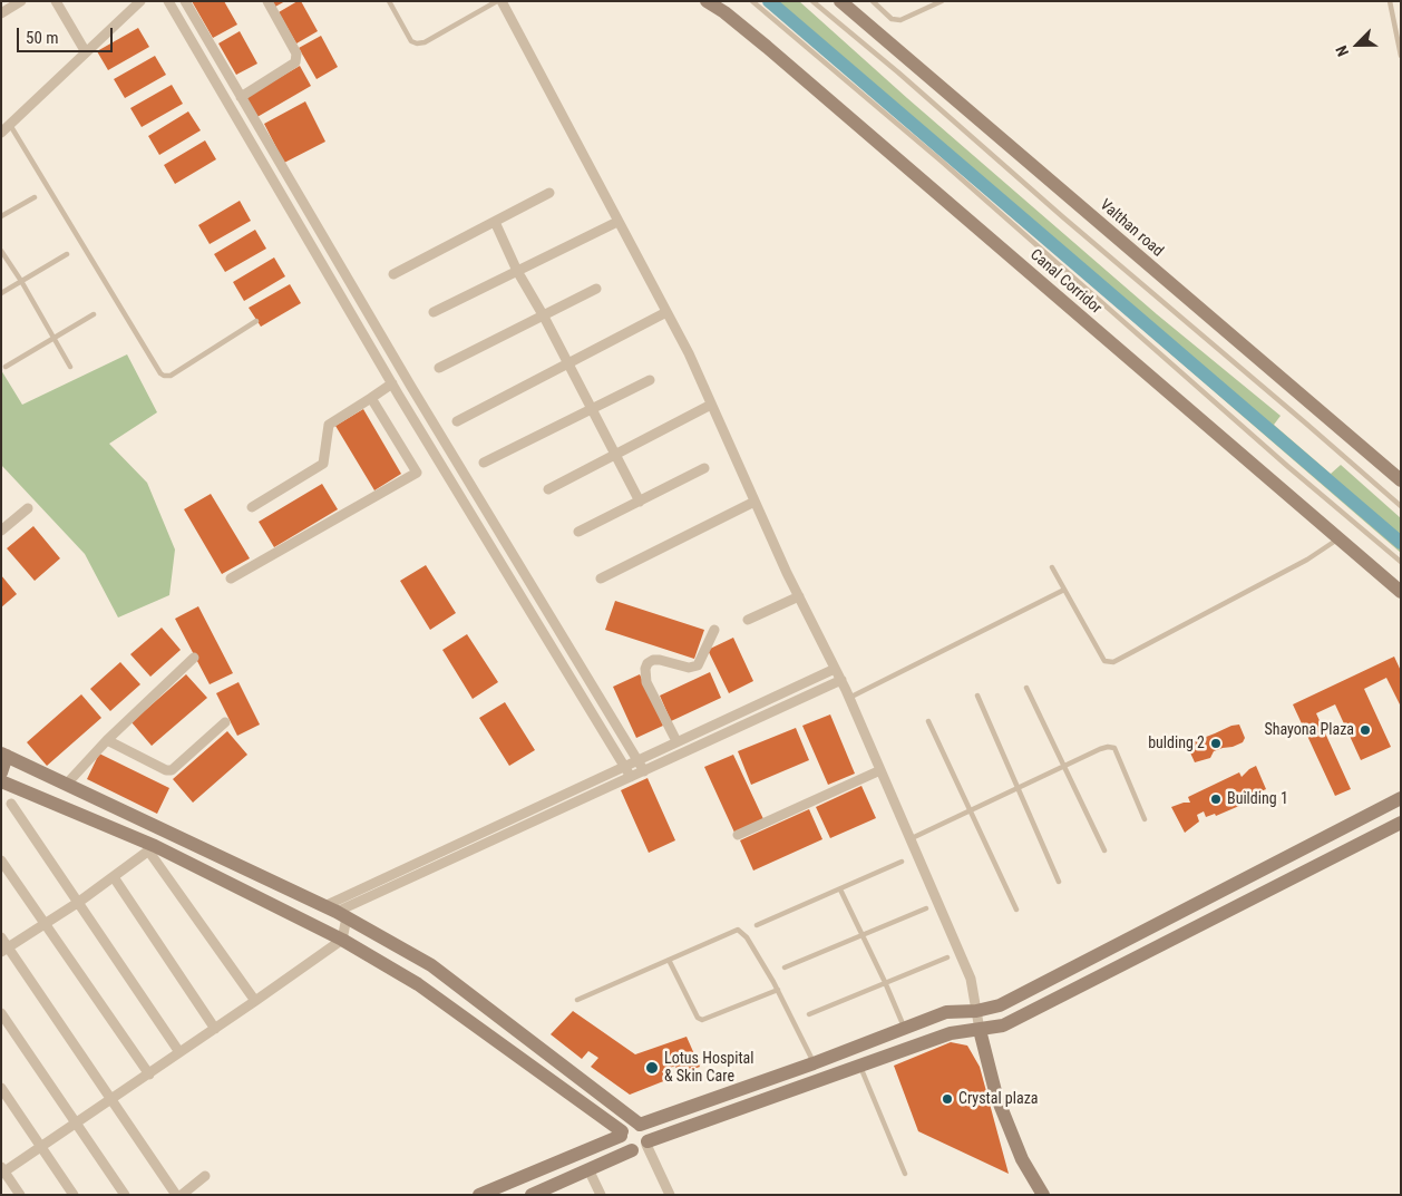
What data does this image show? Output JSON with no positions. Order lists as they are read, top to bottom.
{
  "streets": {
    "street": ["Valthan road", "Canal Corridor"]
  },
  "places": [
    "Shayona Plaza",
    "bulding 2",
    "Building 1",
    "Lotus Hospital & Skin Care",
    "Crystal plaza"
  ],
  "scale_bar": "50 m",
  "north": "bottom left"
}
